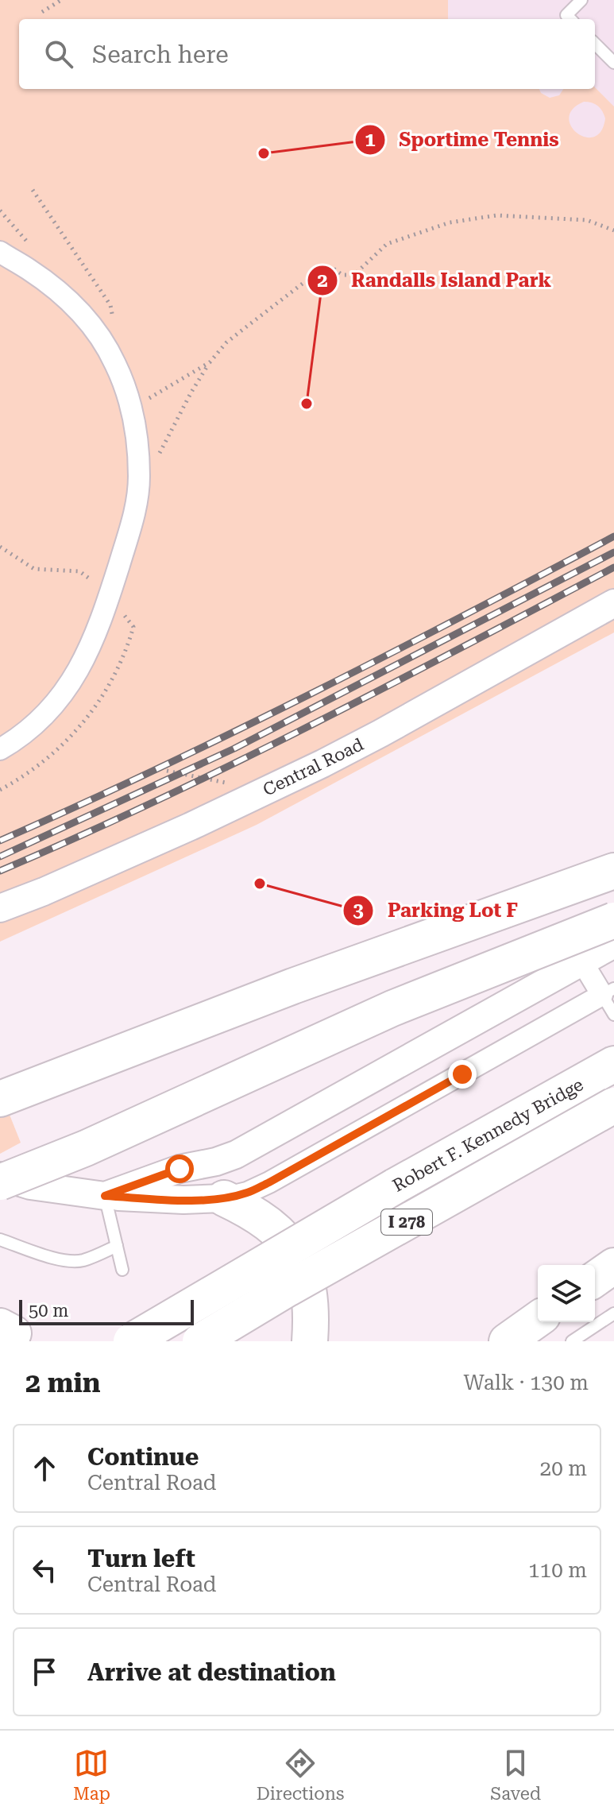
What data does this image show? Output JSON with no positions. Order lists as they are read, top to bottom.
{
  "streets": {
    "highway": ["Robert F. Kennedy Bridge", "I 278"],
    "street": ["Central Road"]
  },
  "places": ["Sportime Tennis", "Randalls Island Park", "Parking Lot F"],
  "scale_bar": "50 m",
  "page": {
    "search": "Search here",
    "scale": "50 m",
    "heading": ["2 min", "Walk · 130 m"],
    "list": [
      ["Continue", "Central Road", "20 m"],
      ["Turn left", "Central Road", "110 m"],
      "Arrive at destination"
    ],
    "nav": ["Map", "Directions", "Saved"]
  }
}
